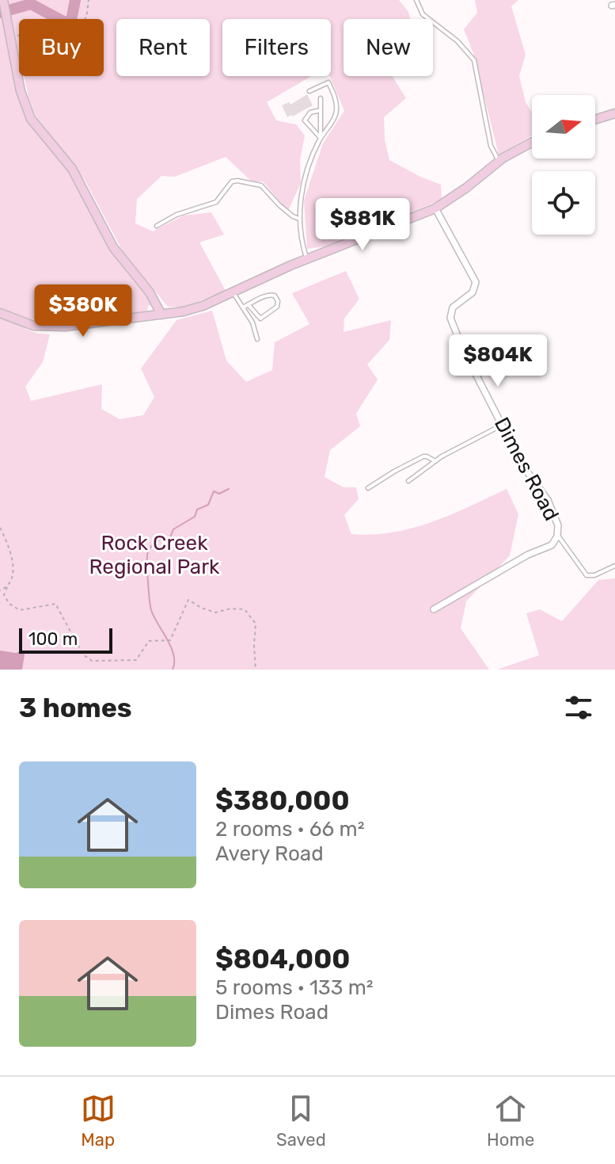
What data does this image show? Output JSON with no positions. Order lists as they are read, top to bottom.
{
  "streets": {
    "street": ["Dimes Road"]
  },
  "parks": ["Rock Creek Regional Park"],
  "scale_bar": "100 m",
  "north": "right",
  "page": {
    "chip": [
      "Buy",
      "Rent",
      "Filters",
      "New"
    ],
    "price": ["$881K", "$380K", "$804K"],
    "scale": "100 m",
    "heading": "3 homes",
    "list": [
      {
        "name": "$380,000",
        "note": "2 rooms · 66 m² · Avery Road"
      },
      {
        "name": "$804,000",
        "note": "5 rooms · 133 m² · Dimes Road"
      }
    ],
    "tabs": ["Map", "Saved", "Home"]
  }
}
